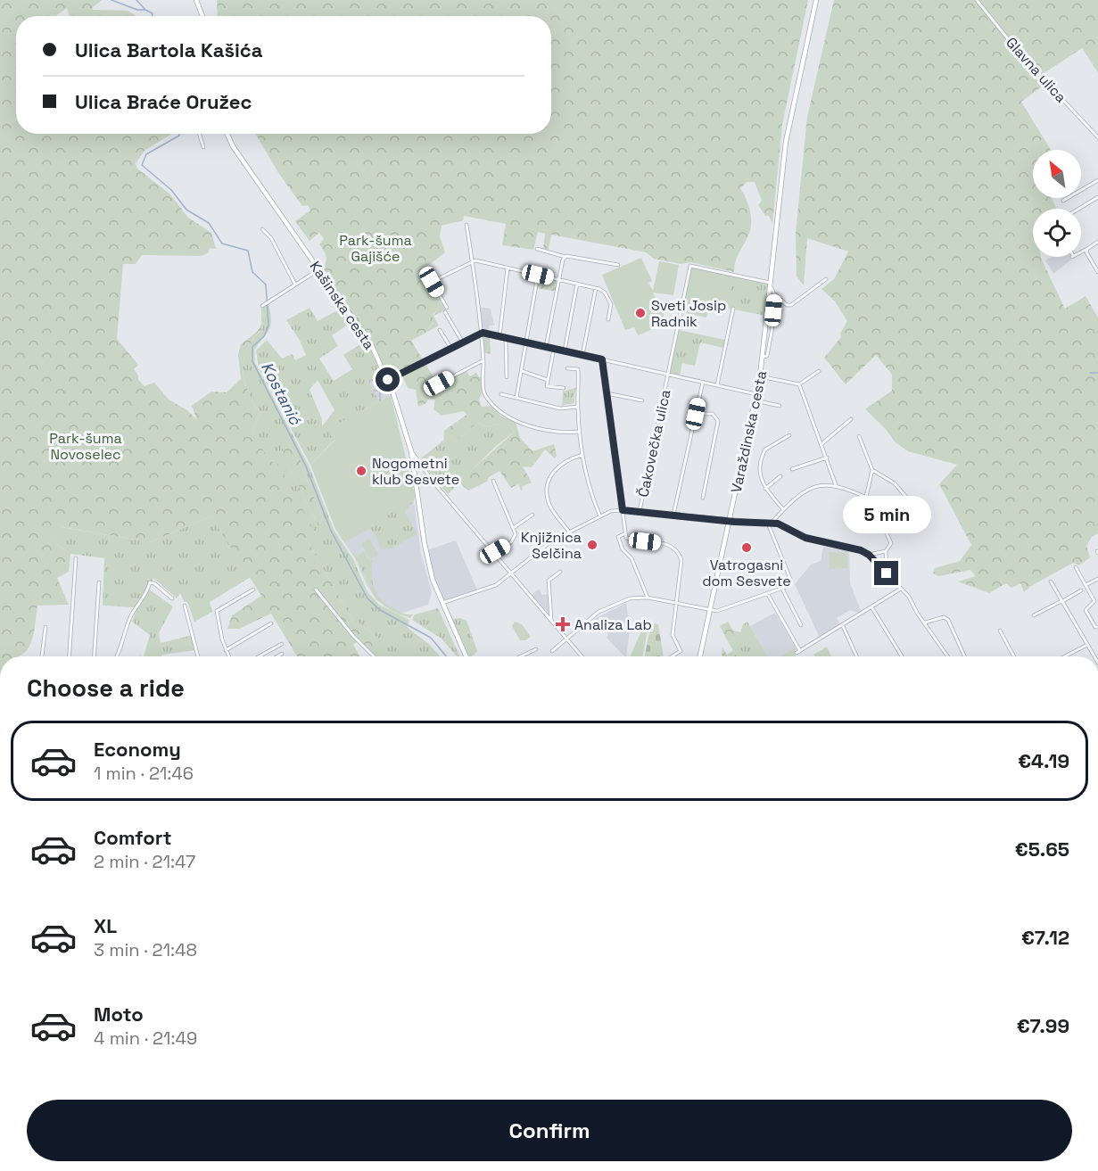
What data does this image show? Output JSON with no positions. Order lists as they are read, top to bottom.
{
  "streets": {
    "main road": ["Kašinska cesta", "Varaždinska cesta"],
    "street": ["Glavna ulica", "Čakovečka ulica"]
  },
  "crossings": [
    ["Varaždinska cesta", "Čakovečka ulica"]
  ],
  "water": ["Kostanić"],
  "parks": ["Park-šuma Gajišće", "Park-šuma Novoselec"],
  "places": {
    "other": [
      "Sveti Josip Radnik",
      "Nogometni klub Sesvete",
      "Knjižnica Selčina",
      "Vatrogasni dom Sesvete"
    ],
    "health": ["Analiza Lab"]
  },
  "north": "top left",
  "page": {
    "banner": ["Ulica Bartola Kašića", "Ulica Braće Oružec"],
    "bubble": "5 min",
    "heading": "Choose a ride",
    "list": [
      {
        "name": "Economy",
        "note": "1 min · 21:46",
        "value": "€4.19"
      },
      {
        "name": "Comfort",
        "note": "2 min · 21:47",
        "value": "€5.65"
      },
      {
        "name": "XL",
        "note": "3 min · 21:48",
        "value": "€7.12"
      },
      {
        "name": "Moto",
        "note": "4 min · 21:49",
        "value": "€7.99"
      }
    ],
    "buttons": "Confirm"
  }
}
